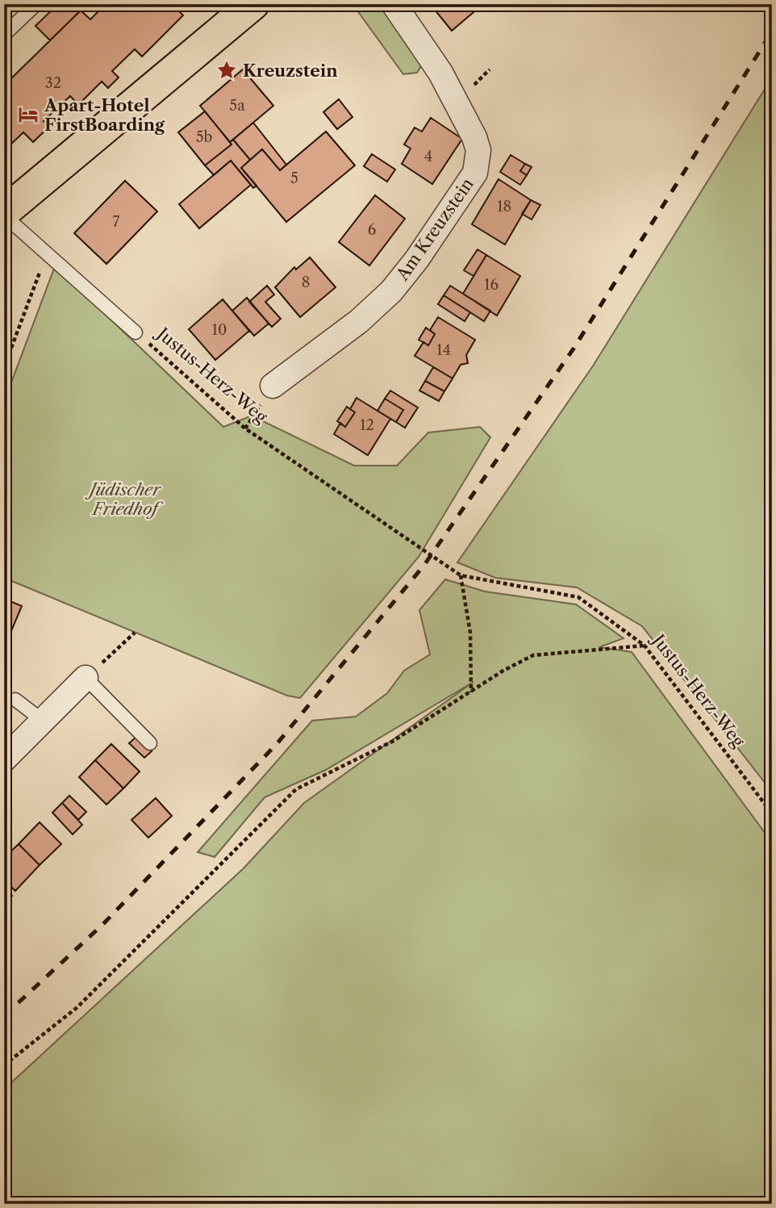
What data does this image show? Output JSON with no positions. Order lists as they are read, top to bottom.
{
  "streets": {
    "street": ["Am Kreuzstein"],
    "lane": ["Justus-Herz-Weg"]
  },
  "parks": ["Jüdischer Friedhof"],
  "places": {
    "place": ["Kreuzstein"],
    "hotel": ["Apart-Hotel FirstBoarding"]
  },
  "house_numbers": [
    "32",
    "5a",
    "5b",
    "4",
    "5",
    "18",
    "7",
    "6",
    "8",
    "16",
    "10",
    "14",
    "12"
  ]
}
